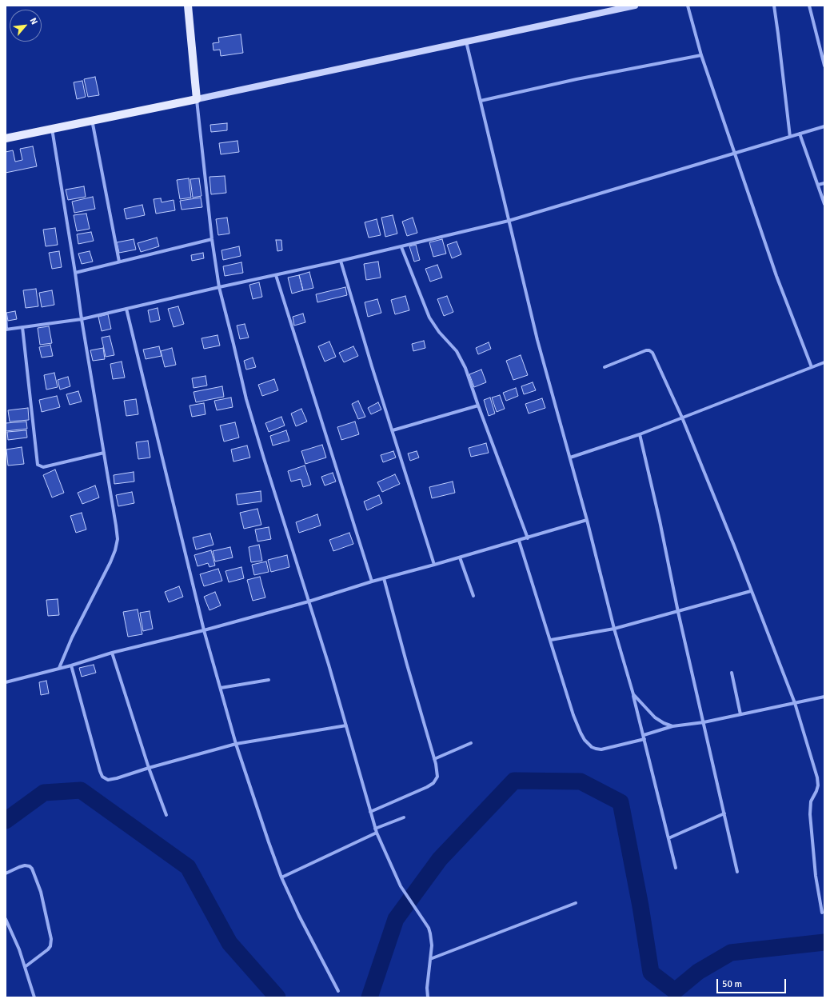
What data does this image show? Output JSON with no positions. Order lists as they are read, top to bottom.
{
  "scale_bar": "50 m",
  "north": "top right"
}
